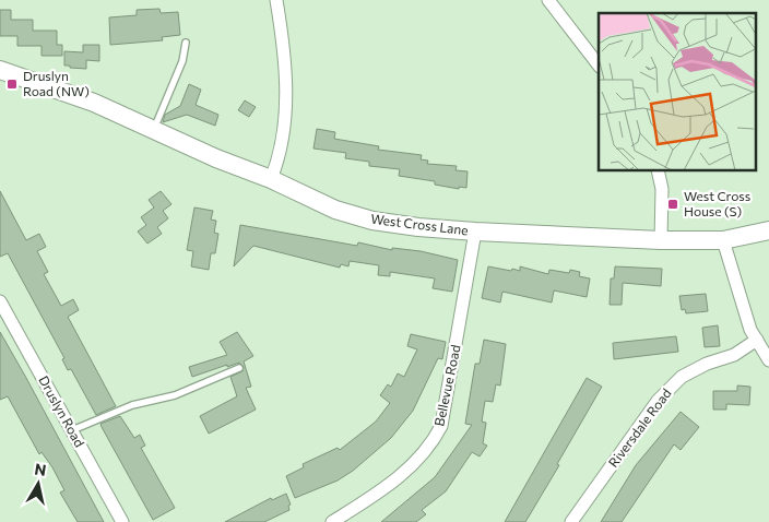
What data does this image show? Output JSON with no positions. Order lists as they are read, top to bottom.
{
  "streets": {
    "street": [
      "West Cross Lane",
      "Bellevue Road",
      "Druslyn Road",
      "Riversdale Road"
    ]
  },
  "crossings": [
    ["West Cross Lane", "Bellevue Road"]
  ],
  "places": {
    "transit": ["Druslyn Road (NW)", "West Cross House (S)"]
  },
  "north": "top"
}
